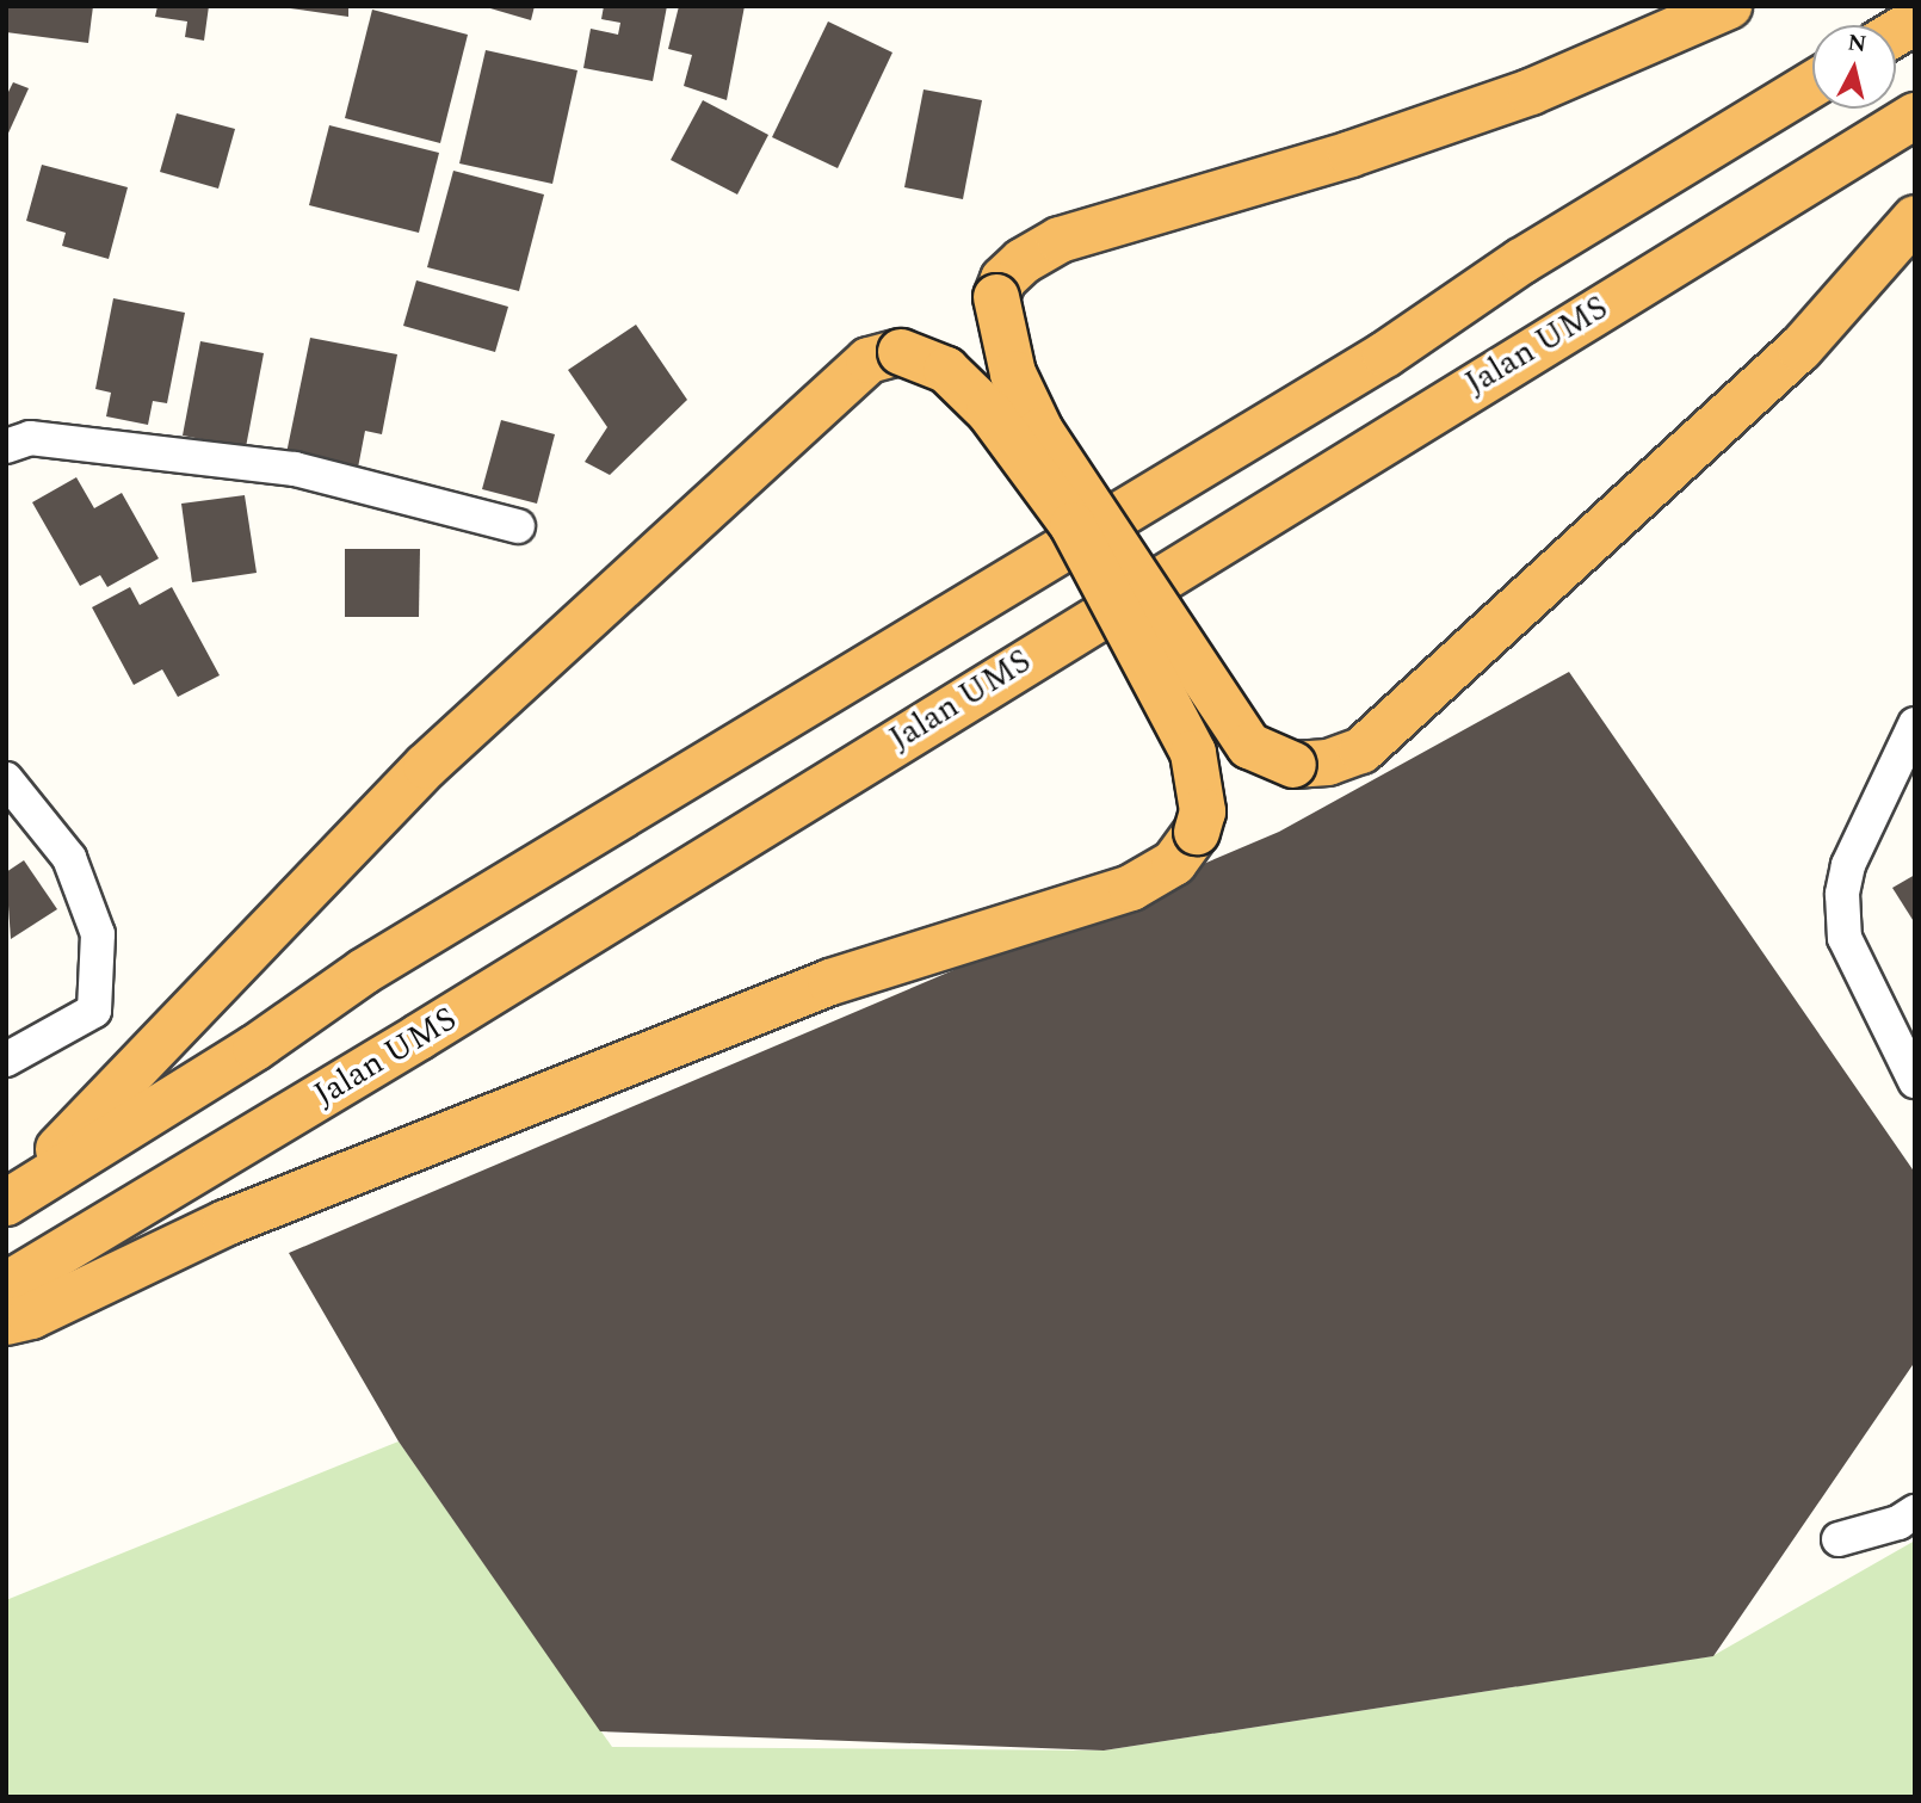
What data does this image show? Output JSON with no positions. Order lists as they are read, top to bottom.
{
  "streets": {
    "highway": ["Jalan UMS"]
  },
  "north": "top"
}
